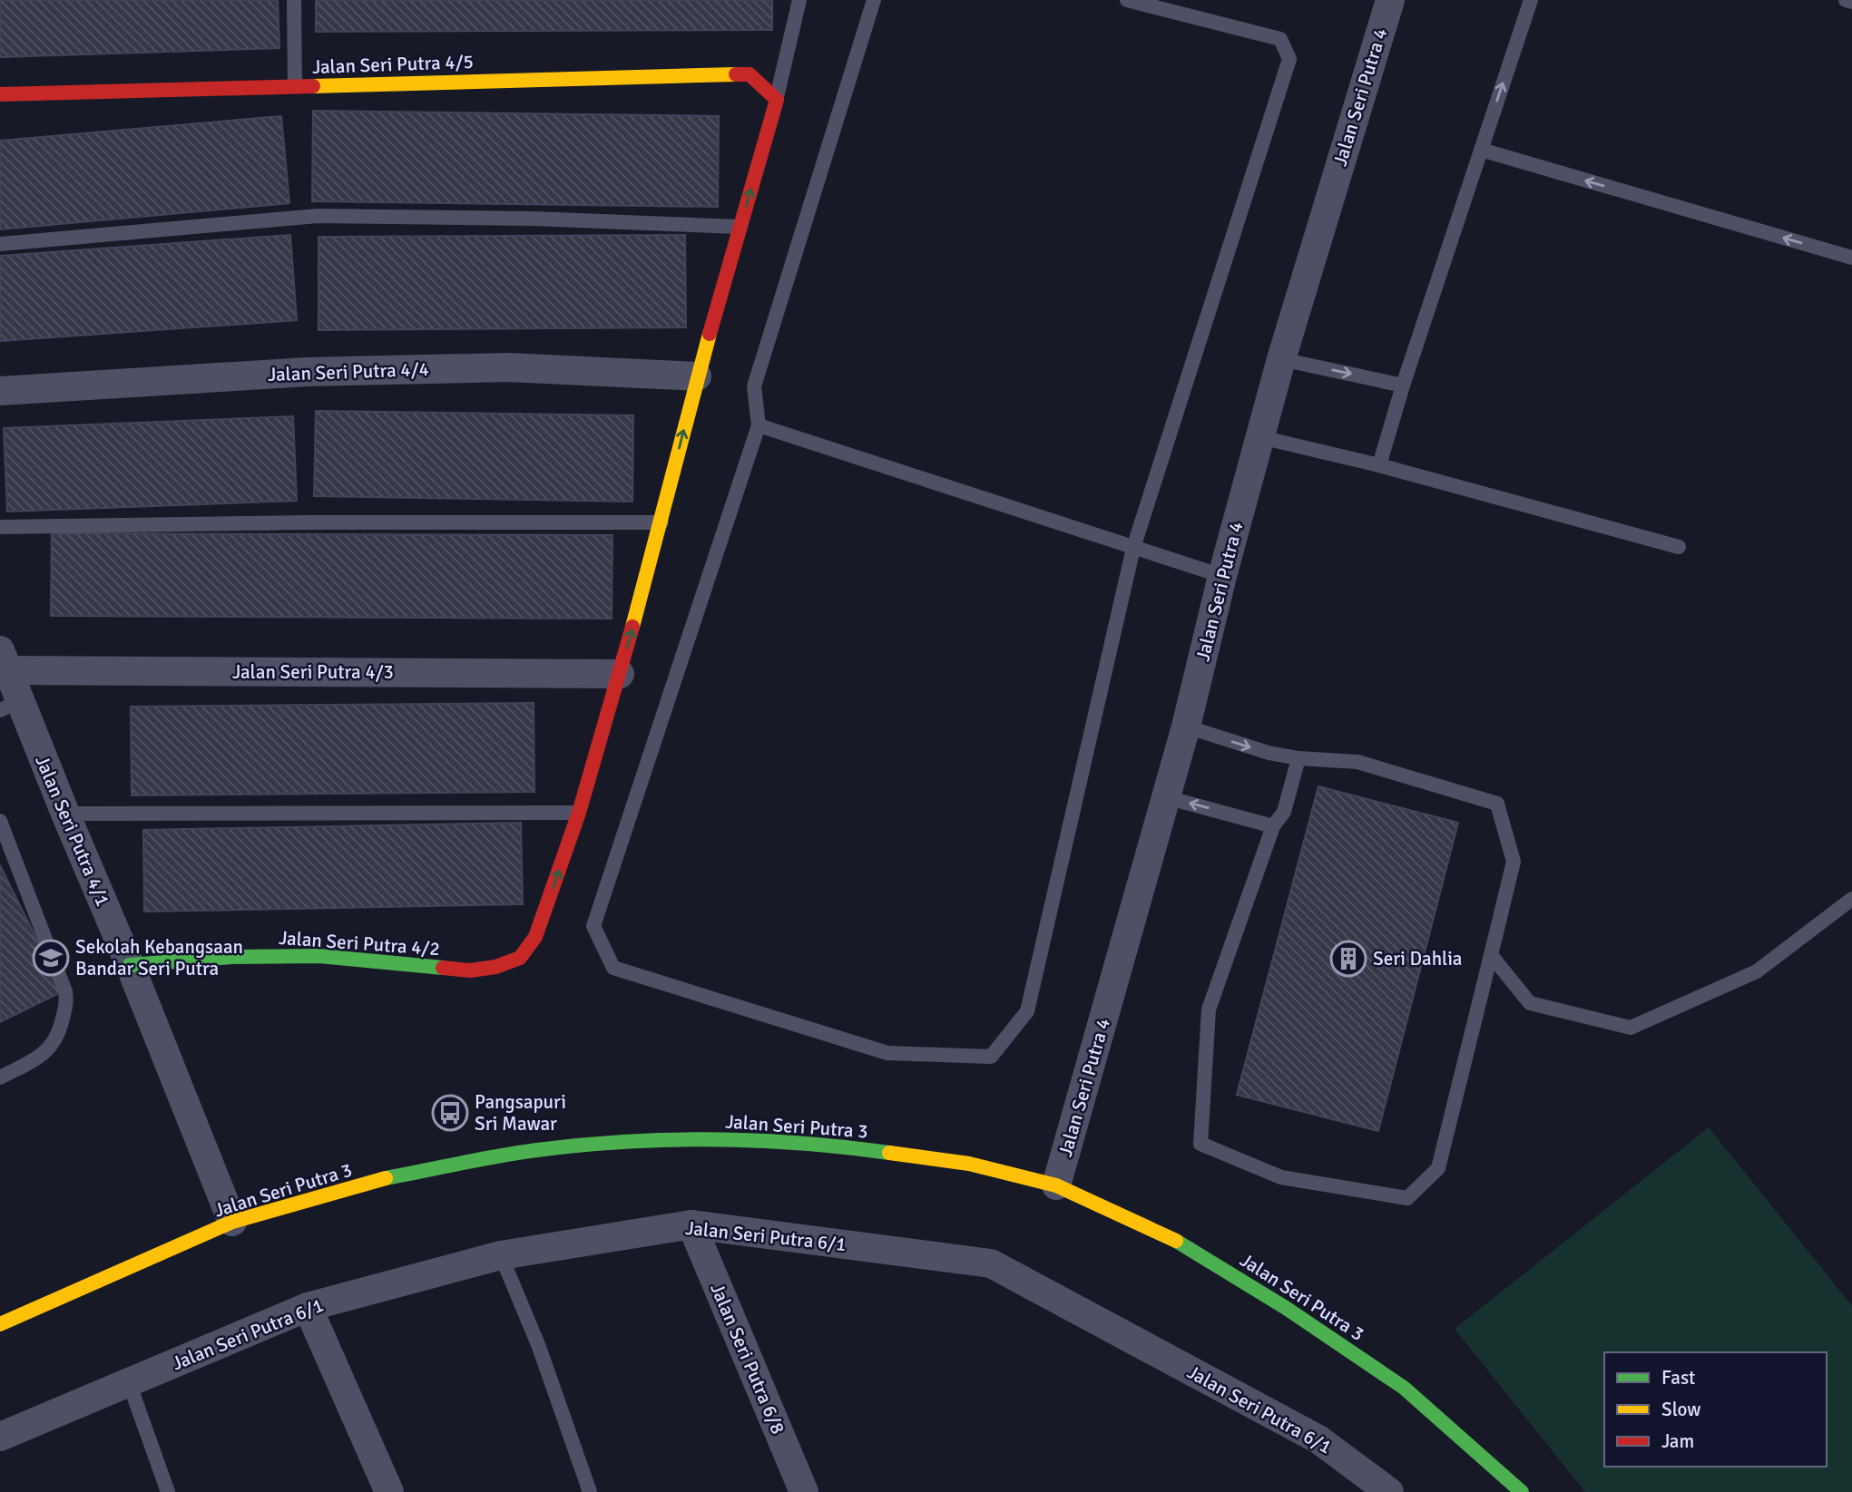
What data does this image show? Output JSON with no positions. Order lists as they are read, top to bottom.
{
  "streets": {
    "street": [
      "Jalan Seri Putra 4/5",
      "Jalan Seri Putra 4",
      "Jalan Seri Putra 4/4",
      "Jalan Seri Putra 4/3",
      "Jalan Seri Putra 4/1",
      "Jalan Seri Putra 4/2",
      "Jalan Seri Putra 3",
      "Jalan Seri Putra 6/1",
      "Jalan Seri Putra 6/8"
    ]
  },
  "crossings": [
    ["Jalan Seri Putra 4", "Jalan Seri Putra 3"],
    ["Jalan Seri Putra 4/3", "Jalan Seri Putra 4/1"],
    ["Jalan Seri Putra 4/1", "Jalan Seri Putra 4/2"],
    ["Jalan Seri Putra 4/1", "Jalan Seri Putra 3"],
    ["Jalan Seri Putra 6/1", "Jalan Seri Putra 6/8"]
  ],
  "one_way": ["Jalan Seri Putra 4/2"],
  "places": {
    "school or university": ["Sekolah Kebangsaan Bandar Seri Putra"],
    "building": ["Seri Dahlia"],
    "bus stop": ["Pangsapuri Sri Mawar"]
  },
  "legend": ["Fast", "Slow", "Jam"]
}
